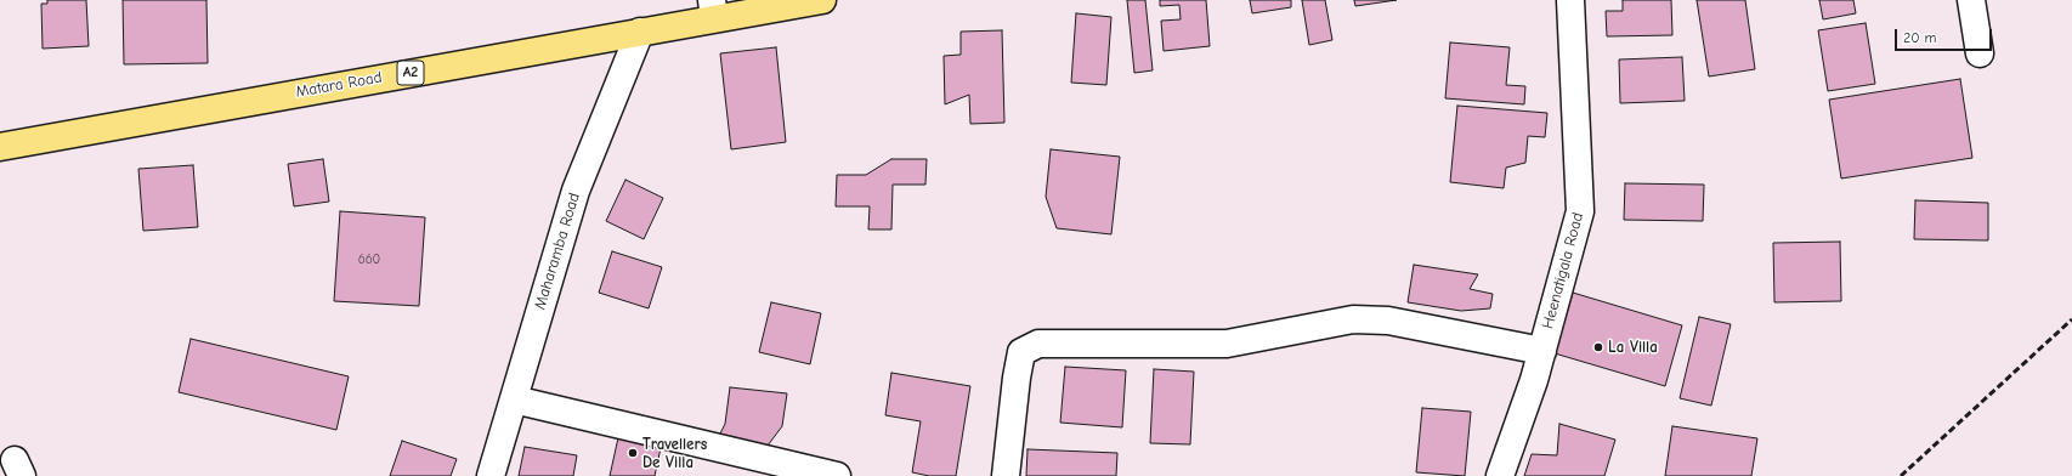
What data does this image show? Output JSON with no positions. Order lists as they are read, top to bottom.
{
  "streets": {
    "highway": ["A2", "Matara Road"],
    "street": ["Maharamba Road", "Heenatigala Road"]
  },
  "crossings": [
    ["Matara Road", "Maharamba Road"]
  ],
  "places": ["La Villa", "Travellers De Villa"],
  "house_numbers": ["660"],
  "scale_bar": "20 m"
}
